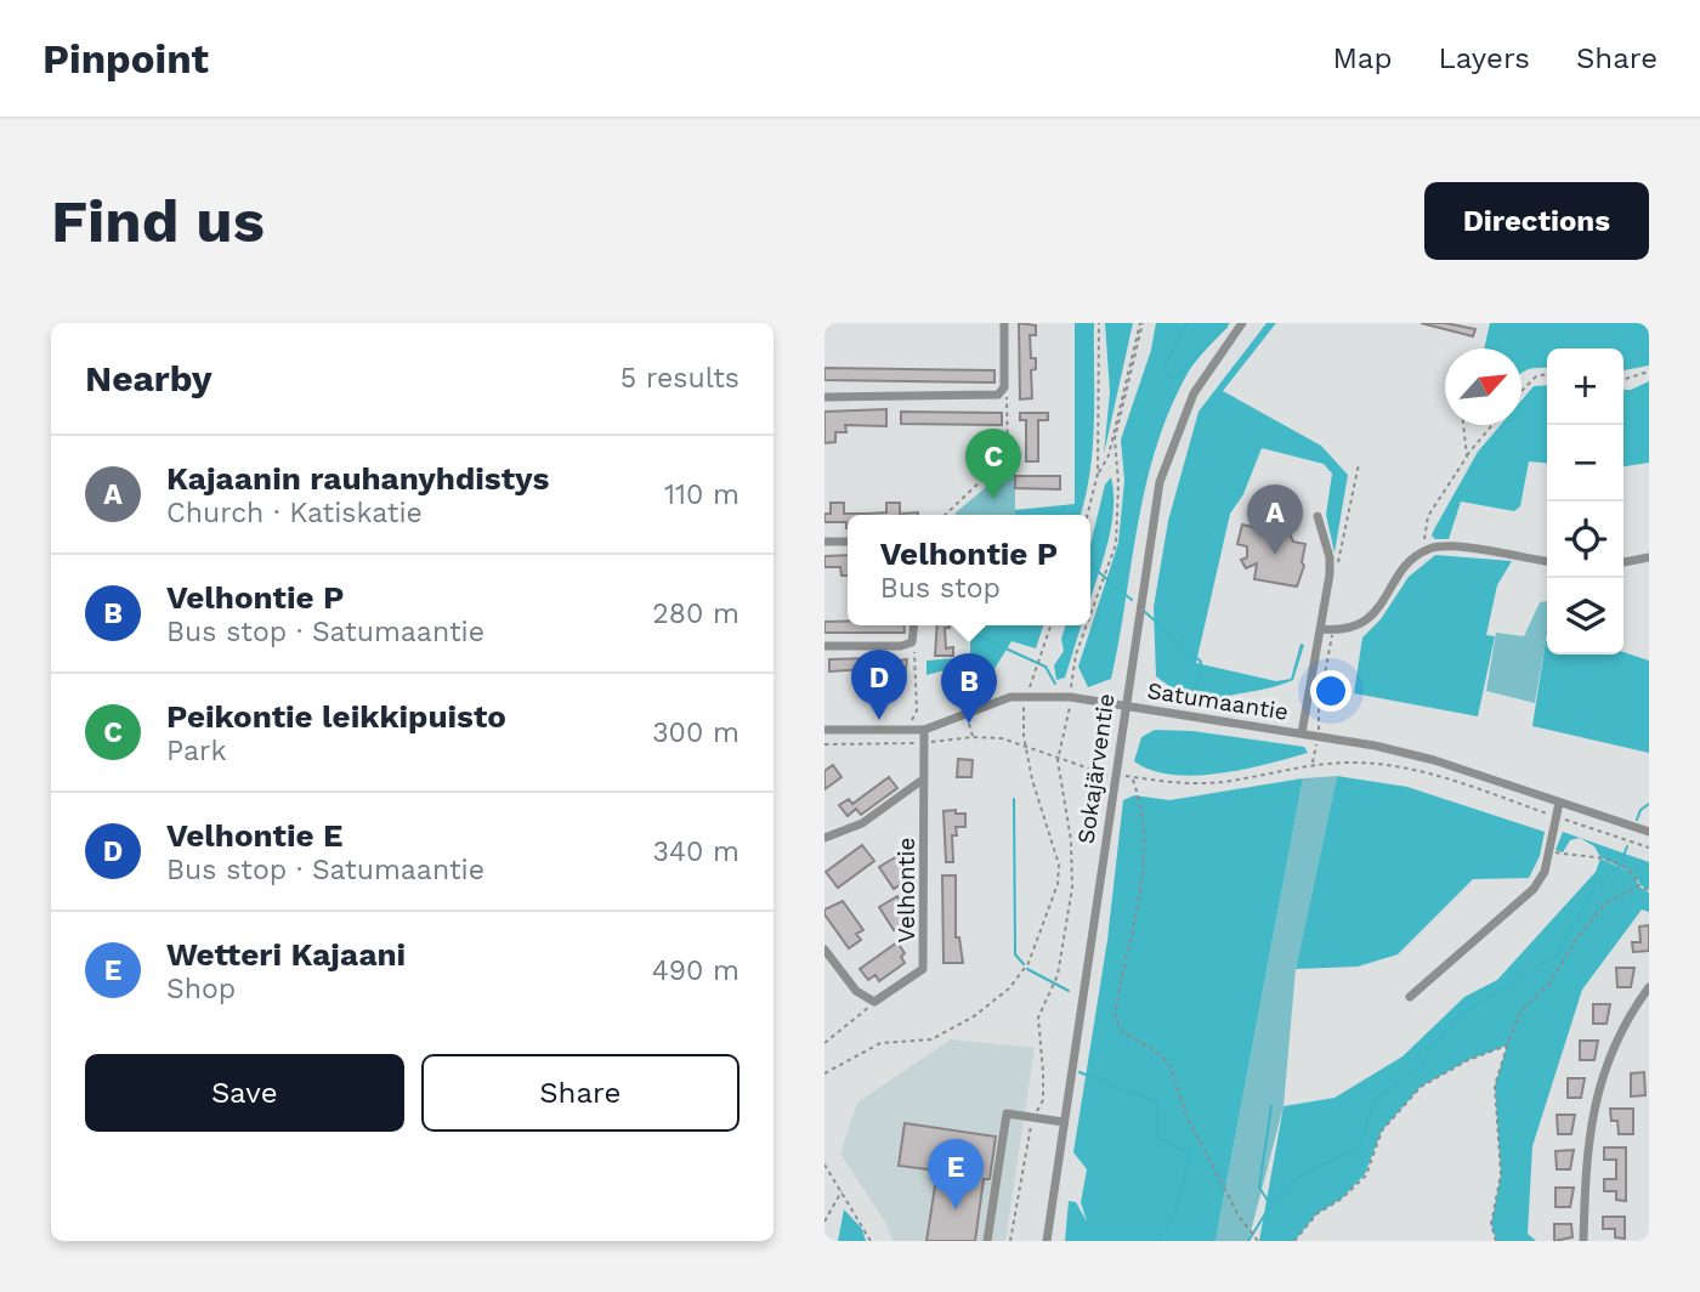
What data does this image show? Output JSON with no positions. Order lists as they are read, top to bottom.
{
  "streets": {
    "street": ["Satumaantie", "Sokajärventie", "Velhontie"]
  },
  "crossings": [
    ["Satumaantie", "Sokajärventie"],
    ["Satumaantie", "Velhontie"]
  ],
  "north": "top right",
  "page": {
    "header": "Pinpoint",
    "nav": ["Map", "Layers", "Share"],
    "buttons": [
      "Directions",
      ["Save", "Share"]
    ],
    "title": "Find us",
    "heading": ["Nearby", "5 results"],
    "map_buttons": ["+", "−"],
    "pins": [
      "C",
      "A",
      "D",
      "B",
      "E"
    ],
    "list": [
      {
        "mark": "A",
        "name": "Kajaanin rauhanyhdistys",
        "note": "Church · Katiskatie",
        "value": "110 m"
      },
      {
        "mark": "B",
        "name": "Velhontie P",
        "note": "Bus stop · Satumaantie",
        "value": "280 m"
      },
      {
        "mark": "C",
        "name": "Peikontie leikkipuisto",
        "note": "Park",
        "value": "300 m"
      },
      {
        "mark": "D",
        "name": "Velhontie E",
        "note": "Bus stop · Satumaantie",
        "value": "340 m"
      },
      {
        "mark": "E",
        "name": "Wetteri Kajaani",
        "note": "Shop",
        "value": "490 m"
      }
    ],
    "popup": ["Velhontie P", "Bus stop"]
  }
}
